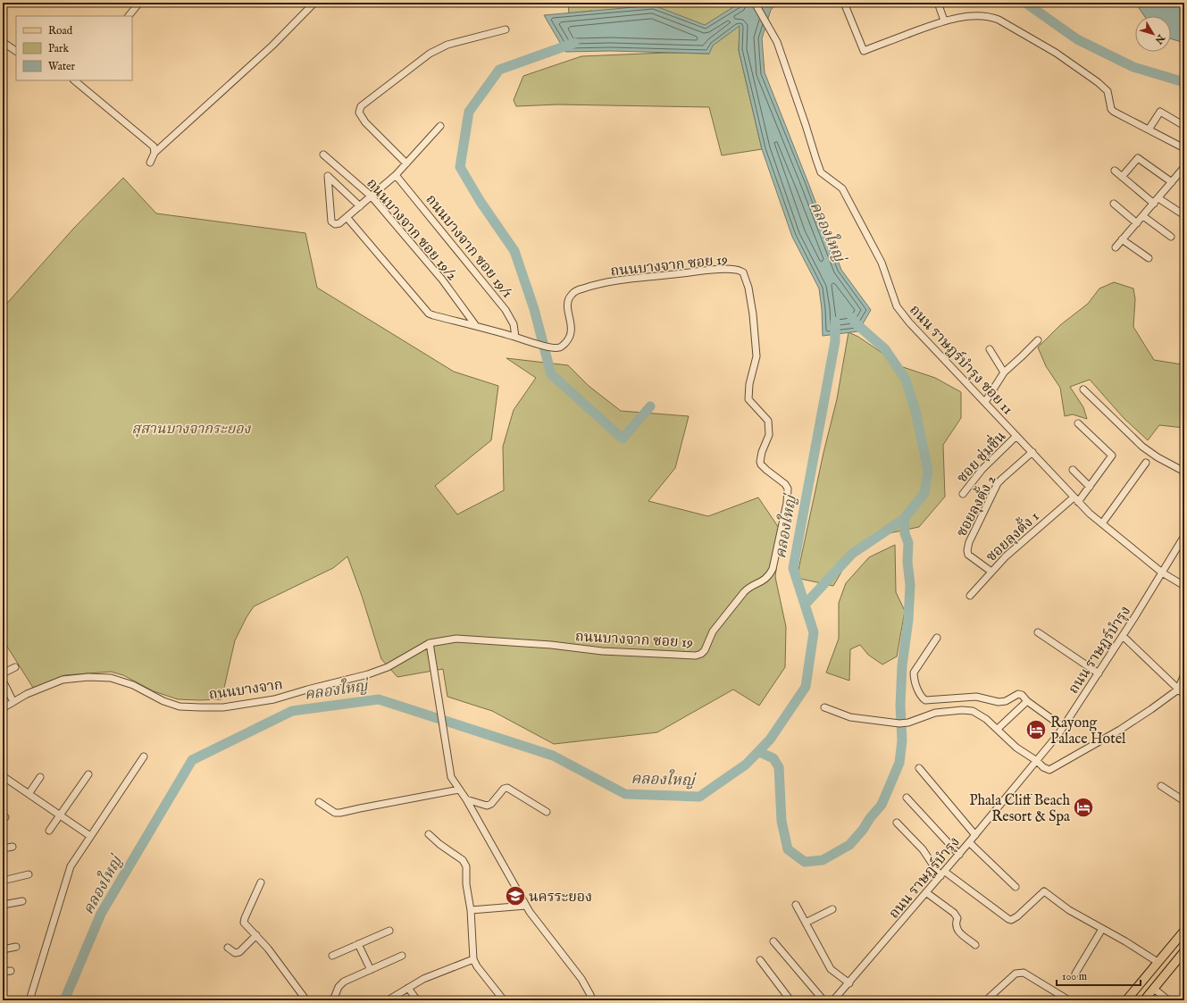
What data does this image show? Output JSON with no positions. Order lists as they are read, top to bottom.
{
  "streets": {
    "street": [
      "ถนนบางจาก ซอย 19/2",
      "ถนนบางจาก ซอย 19/1",
      "ถนนบางจาก ซอย 19",
      "ถนน ราษฎร์บำรุง ซอย 11",
      "ซอย ชุ่มชื่น",
      "ซอยลุงตั้ง 2",
      "ซอยลุงตั้ง 1",
      "ถนน ราษฎร์บำรุง",
      "ถนนบางจาก"
    ]
  },
  "crossings": [
    ["ถนนบางจาก ซอย 19/2", "ถนนบางจาก ซอย 19"],
    ["ถนนบางจาก ซอย 19/1", "ถนนบางจาก ซอย 19"],
    ["ถนนบางจาก ซอย 19", "ถนนบางจาก"],
    ["ถนน ราษฎร์บำรุง ซอย 11", "ซอย ชุ่มชื่น"],
    ["ถนน ราษฎร์บำรุง ซอย 11", "ซอยลุงตั้ง 2"],
    ["ถนน ราษฎร์บำรุง ซอย 11", "ซอยลุงตั้ง 1"],
    ["ถนน ราษฎร์บำรุง ซอย 11", "ถนน ราษฎร์บำรุง"],
    ["ซอยลุงตั้ง 2", "ซอยลุงตั้ง 1"]
  ],
  "water": ["คลองใหญ่"],
  "parks": ["สุสานบางจากระยอง"],
  "places": {
    "hotel": ["Rayong Palace Hotel", "Phala Cliff Beach Resort & Spa"],
    "school or university": ["นครระยอง"]
  },
  "legend": ["Road", "Park", "Water"],
  "scale_bar": "100 m",
  "north": "bottom right"
}
